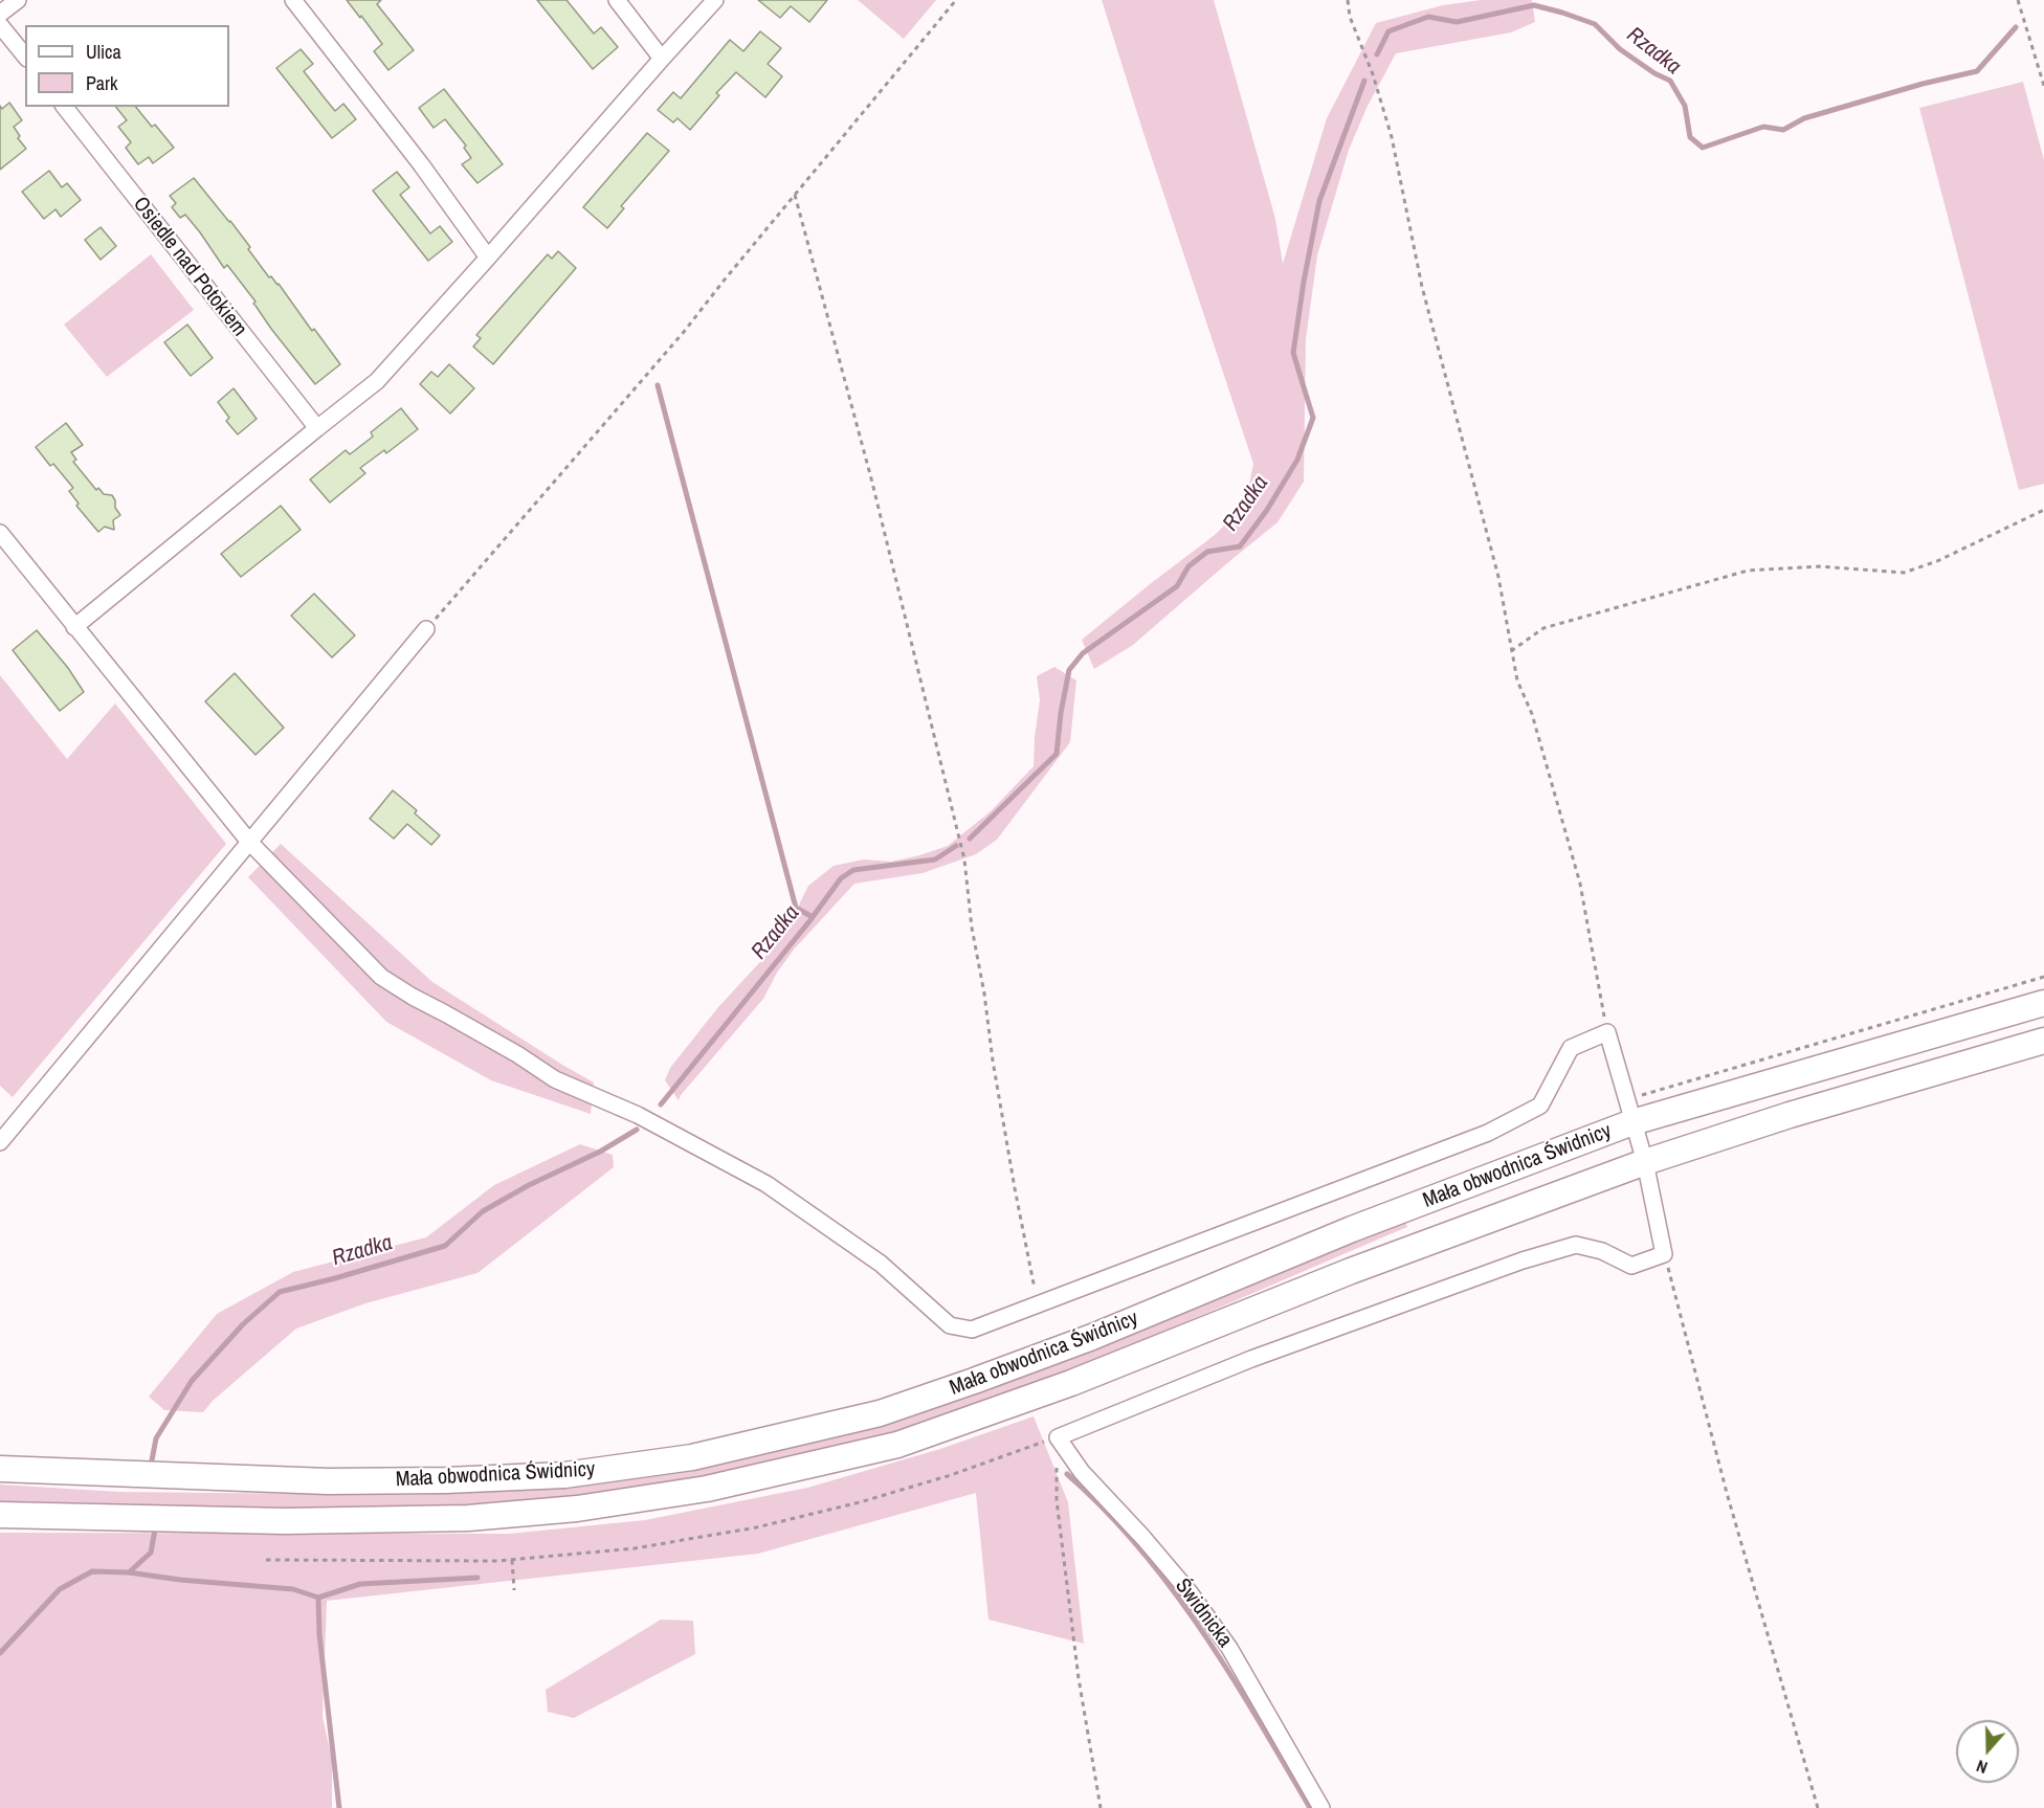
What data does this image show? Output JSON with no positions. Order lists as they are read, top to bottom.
{
  "streets": {
    "main road": ["Mała obwodnica Świdnicy"],
    "street": ["Osiedle nad Potokiem", "Świdnicka"]
  },
  "water": ["Rzadka"],
  "legend": ["Ulica", "Park"],
  "north": "bottom"
}
